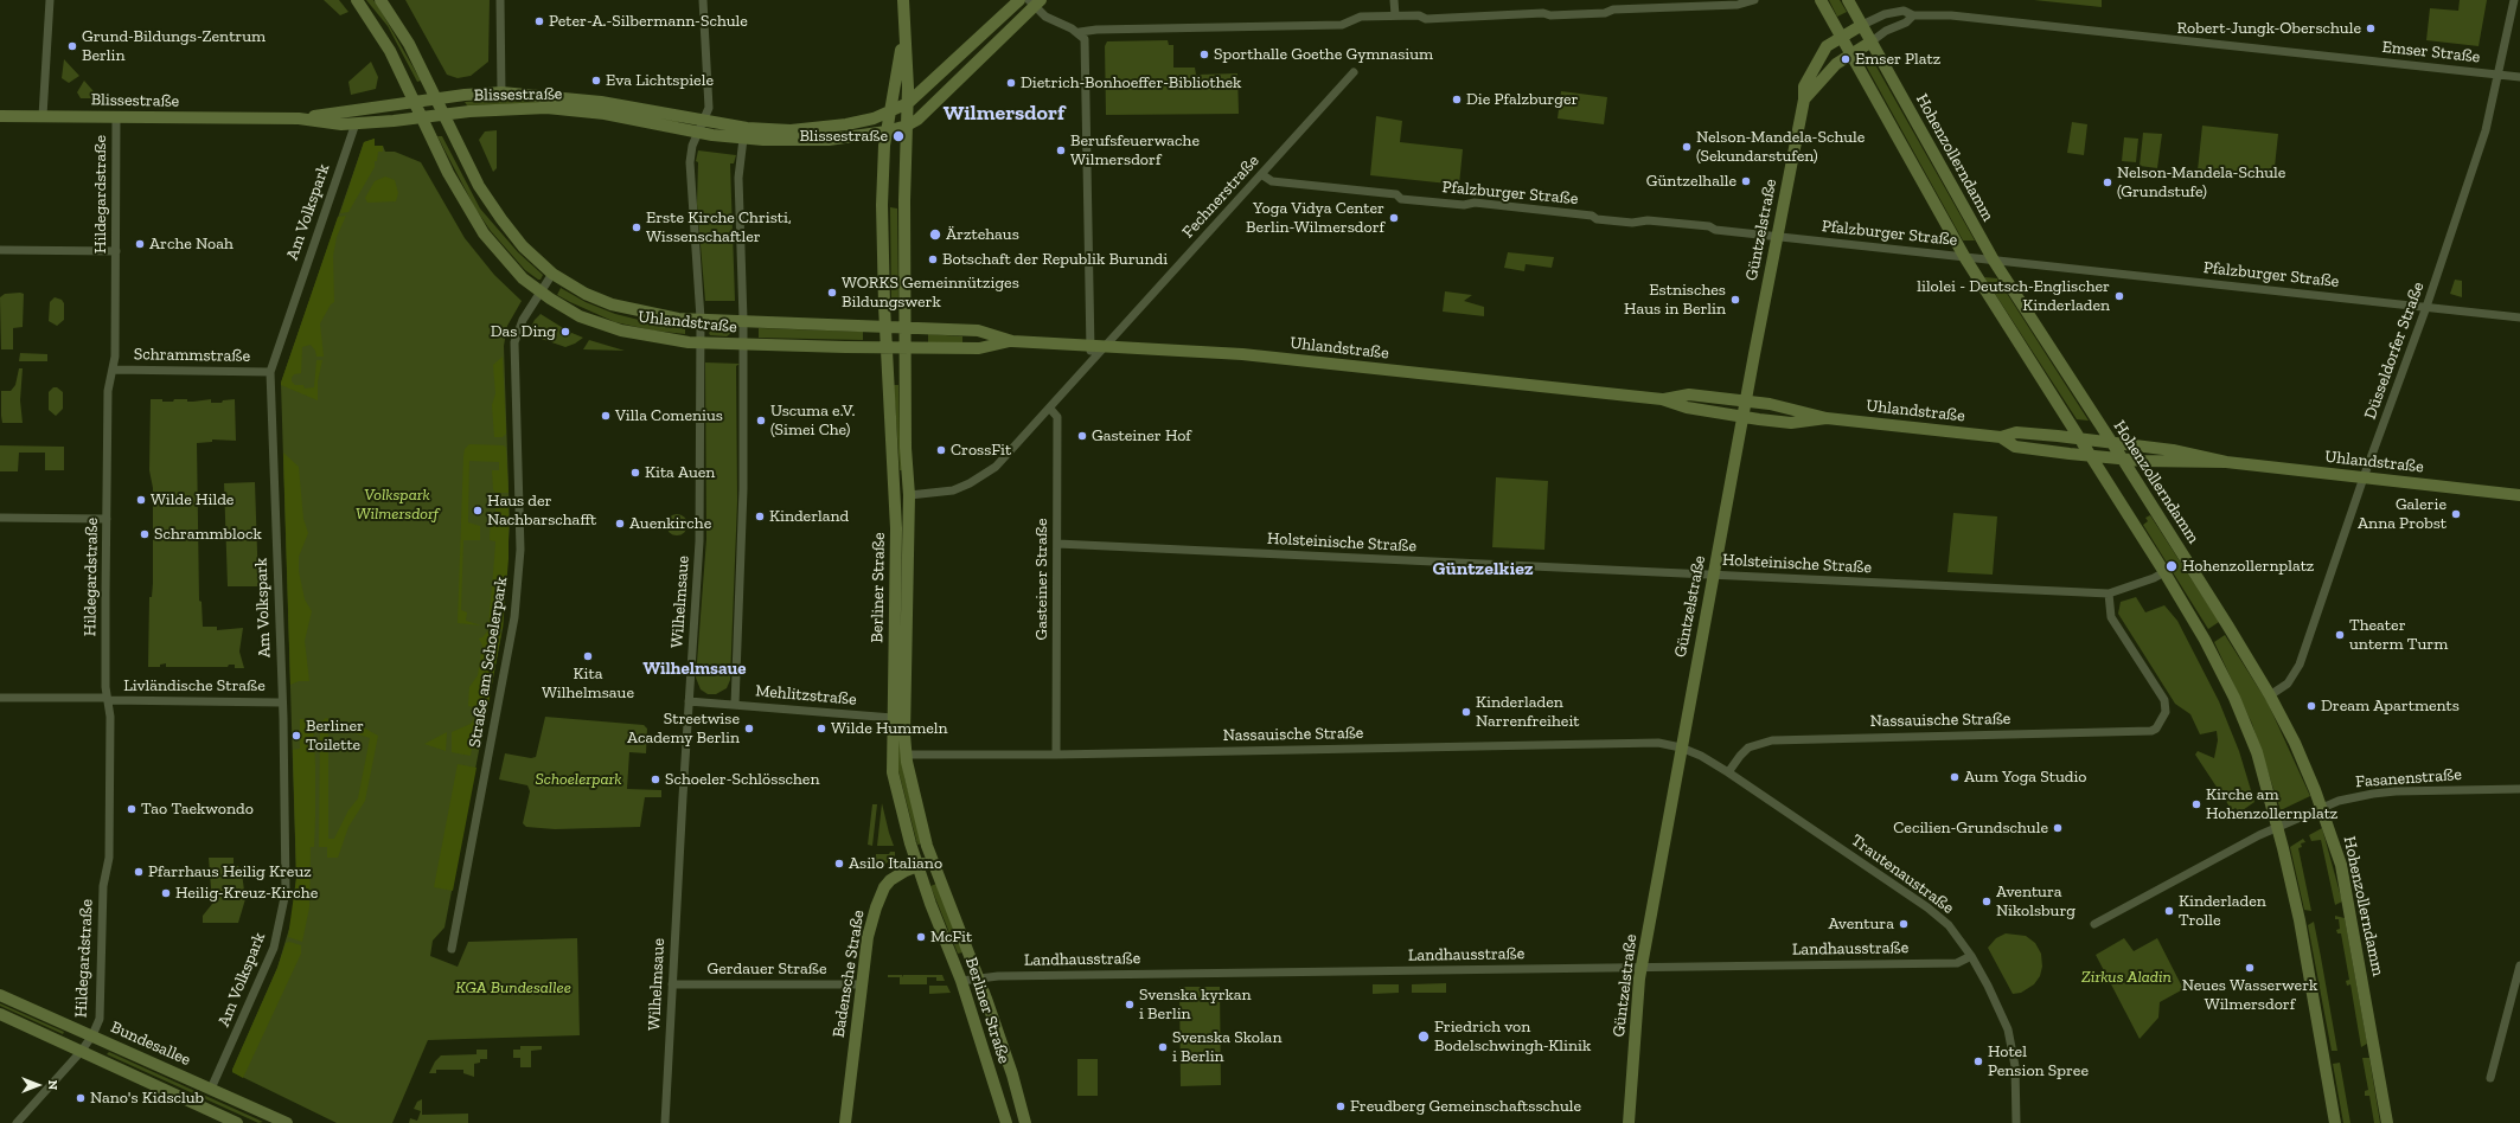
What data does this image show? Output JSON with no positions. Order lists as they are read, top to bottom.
{
  "streets": {
    "main road": [
      "Blissestraße",
      "Hohenzollerndamm",
      "Güntzelstraße",
      "Uhlandstraße",
      "Berliner Straße",
      "Badensche Straße",
      "Bundesallee"
    ],
    "street": [
      "Emser Straße",
      "Pfalzburger Straße",
      "Hildegardstraße",
      "Fechnerstraße",
      "Am Volkspark",
      "Düsseldorfer Straße",
      "Schrammstraße",
      "Holsteinische Straße",
      "Gasteiner Straße",
      "Wilhelmsaue",
      "Straße am Schoelerpark",
      "Livländische Straße",
      "Mehlitzstraße",
      "Nassauische Straße",
      "Fasanenstraße",
      "Trautenaustraße",
      "Landhausstraße",
      "Gerdauer Straße"
    ]
  },
  "crossings": [
    ["Emser Straße", "Hohenzollerndamm"],
    ["Emser Straße", "Güntzelstraße"],
    ["Emser Straße", "Düsseldorfer Straße"],
    ["Blissestraße", "Hildegardstraße"],
    ["Blissestraße", "Am Volkspark"],
    ["Blissestraße", "Uhlandstraße"],
    ["Blissestraße", "Berliner Straße"],
    ["Blissestraße", "Wilhelmsaue"],
    ["Hohenzollerndamm", "Pfalzburger Straße"],
    ["Hohenzollerndamm", "Güntzelstraße"],
    ["Hohenzollerndamm", "Uhlandstraße"],
    ["Hohenzollerndamm", "Düsseldorfer Straße"],
    ["Hohenzollerndamm", "Fasanenstraße"],
    ["Pfalzburger Straße", "Fechnerstraße"],
    ["Pfalzburger Straße", "Güntzelstraße"],
    ["Pfalzburger Straße", "Düsseldorfer Straße"],
    ["Hildegardstraße", "Schrammstraße"],
    ["Hildegardstraße", "Livländische Straße"],
    ["Hildegardstraße", "Bundesallee"],
    ["Fechnerstraße", "Uhlandstraße"],
    ["Fechnerstraße", "Gasteiner Straße"],
    ["Fechnerstraße", "Berliner Straße"],
    ["Am Volkspark", "Schrammstraße"],
    ["Am Volkspark", "Livländische Straße"],
    ["Am Volkspark", "Bundesallee"],
    ["Güntzelstraße", "Uhlandstraße"],
    ["Güntzelstraße", "Holsteinische Straße"],
    ["Güntzelstraße", "Nassauische Straße"],
    ["Güntzelstraße", "Trautenaustraße"],
    ["Güntzelstraße", "Landhausstraße"],
    ["Uhlandstraße", "Düsseldorfer Straße"],
    ["Uhlandstraße", "Berliner Straße"],
    ["Uhlandstraße", "Wilhelmsaue"],
    ["Uhlandstraße", "Straße am Schoelerpark"],
    ["Holsteinische Straße", "Gasteiner Straße"],
    ["Holsteinische Straße", "Nassauische Straße"],
    ["Gasteiner Straße", "Nassauische Straße"],
    ["Berliner Straße", "Mehlitzstraße"],
    ["Berliner Straße", "Nassauische Straße"],
    ["Berliner Straße", "Landhausstraße"],
    ["Berliner Straße", "Badensche Straße"],
    ["Wilhelmsaue", "Mehlitzstraße"],
    ["Wilhelmsaue", "Gerdauer Straße"],
    ["Nassauische Straße", "Trautenaustraße"],
    ["Trautenaustraße", "Landhausstraße"],
    ["Gerdauer Straße", "Badensche Straße"]
  ],
  "districts": ["Wilmersdorf", "Güntzelkiez", "Wilhelmsaue"],
  "parks": [
    "Volkspark Wilmersdorf",
    "Schoelerpark",
    "Zirkus Aladin",
    "KGA Bundesallee"
  ],
  "places": [
    "Peter-A.-Silbermann-Schule",
    "Robert-Jungk-Oberschule",
    "Grund-Bildungs-Zentrum Berlin",
    "Sporthalle Goethe Gymnasium",
    "Emser Platz",
    "Eva Lichtspiele",
    "Dietrich-Bonhoeffer-Bibliothek",
    "Die Pfalzburger",
    "Blissestraße",
    "Nelson-Mandela-Schule (Sekundarstufen)",
    "Berufsfeuerwache Wilmersdorf",
    "Güntzelhalle",
    "Nelson-Mandela-Schule (Grundstufe)",
    "Yoga Vidya Center Berlin-Wilmersdorf",
    "Erste Kirche Christi, Wissenschaftler",
    "Ärztehaus",
    "Arche Noah",
    "Botschaft der Republik Burundi",
    "WORKS Gemeinnütziges Bildungswerk",
    "lilolei - Deutsch-Englischer Kinderladen",
    "Estnisches Haus in Berlin",
    "Das Ding",
    "Villa Comenius",
    "Uscuma e.V. (Simei Che)",
    "Gasteiner Hof",
    "CrossFit",
    "Kita Auen",
    "Wilde Hilde",
    "Haus der Nachbarschafft",
    "Galerie Anna Probst",
    "Kinderland",
    "Auenkirche",
    "Schrammblock",
    "Hohenzollernplatz",
    "Theater unterm Turm",
    "Kita Wilhelmsaue",
    "Dream Apartments",
    "Kinderladen Narrenfreiheit",
    "Streetwise Academy Berlin",
    "Wilde Hummeln",
    "Berliner Toilette",
    "Aum Yoga Studio",
    "Schoeler-Schlösschen",
    "Kirche am Hohenzollernplatz",
    "Tao Taekwondo",
    "Cecilien-Grundschule",
    "Asilo Italiano",
    "Pfarrhaus Heilig Kreuz",
    "Heilig-Kreuz-Kirche",
    "Aventura Nikolsburg",
    "Kinderladen Trolle",
    "Aventura",
    "McFit",
    "Neues Wasserwerk Wilmersdorf",
    "Svenska kyrkan i Berlin",
    "Friedrich von Bodelschwingh-Klinik",
    "Svenska Skolan i Berlin",
    "Hotel Pension Spree",
    "Nano's Kidsclub",
    "Freudberg Gemeinschaftsschule"
  ],
  "north": "right"
}
